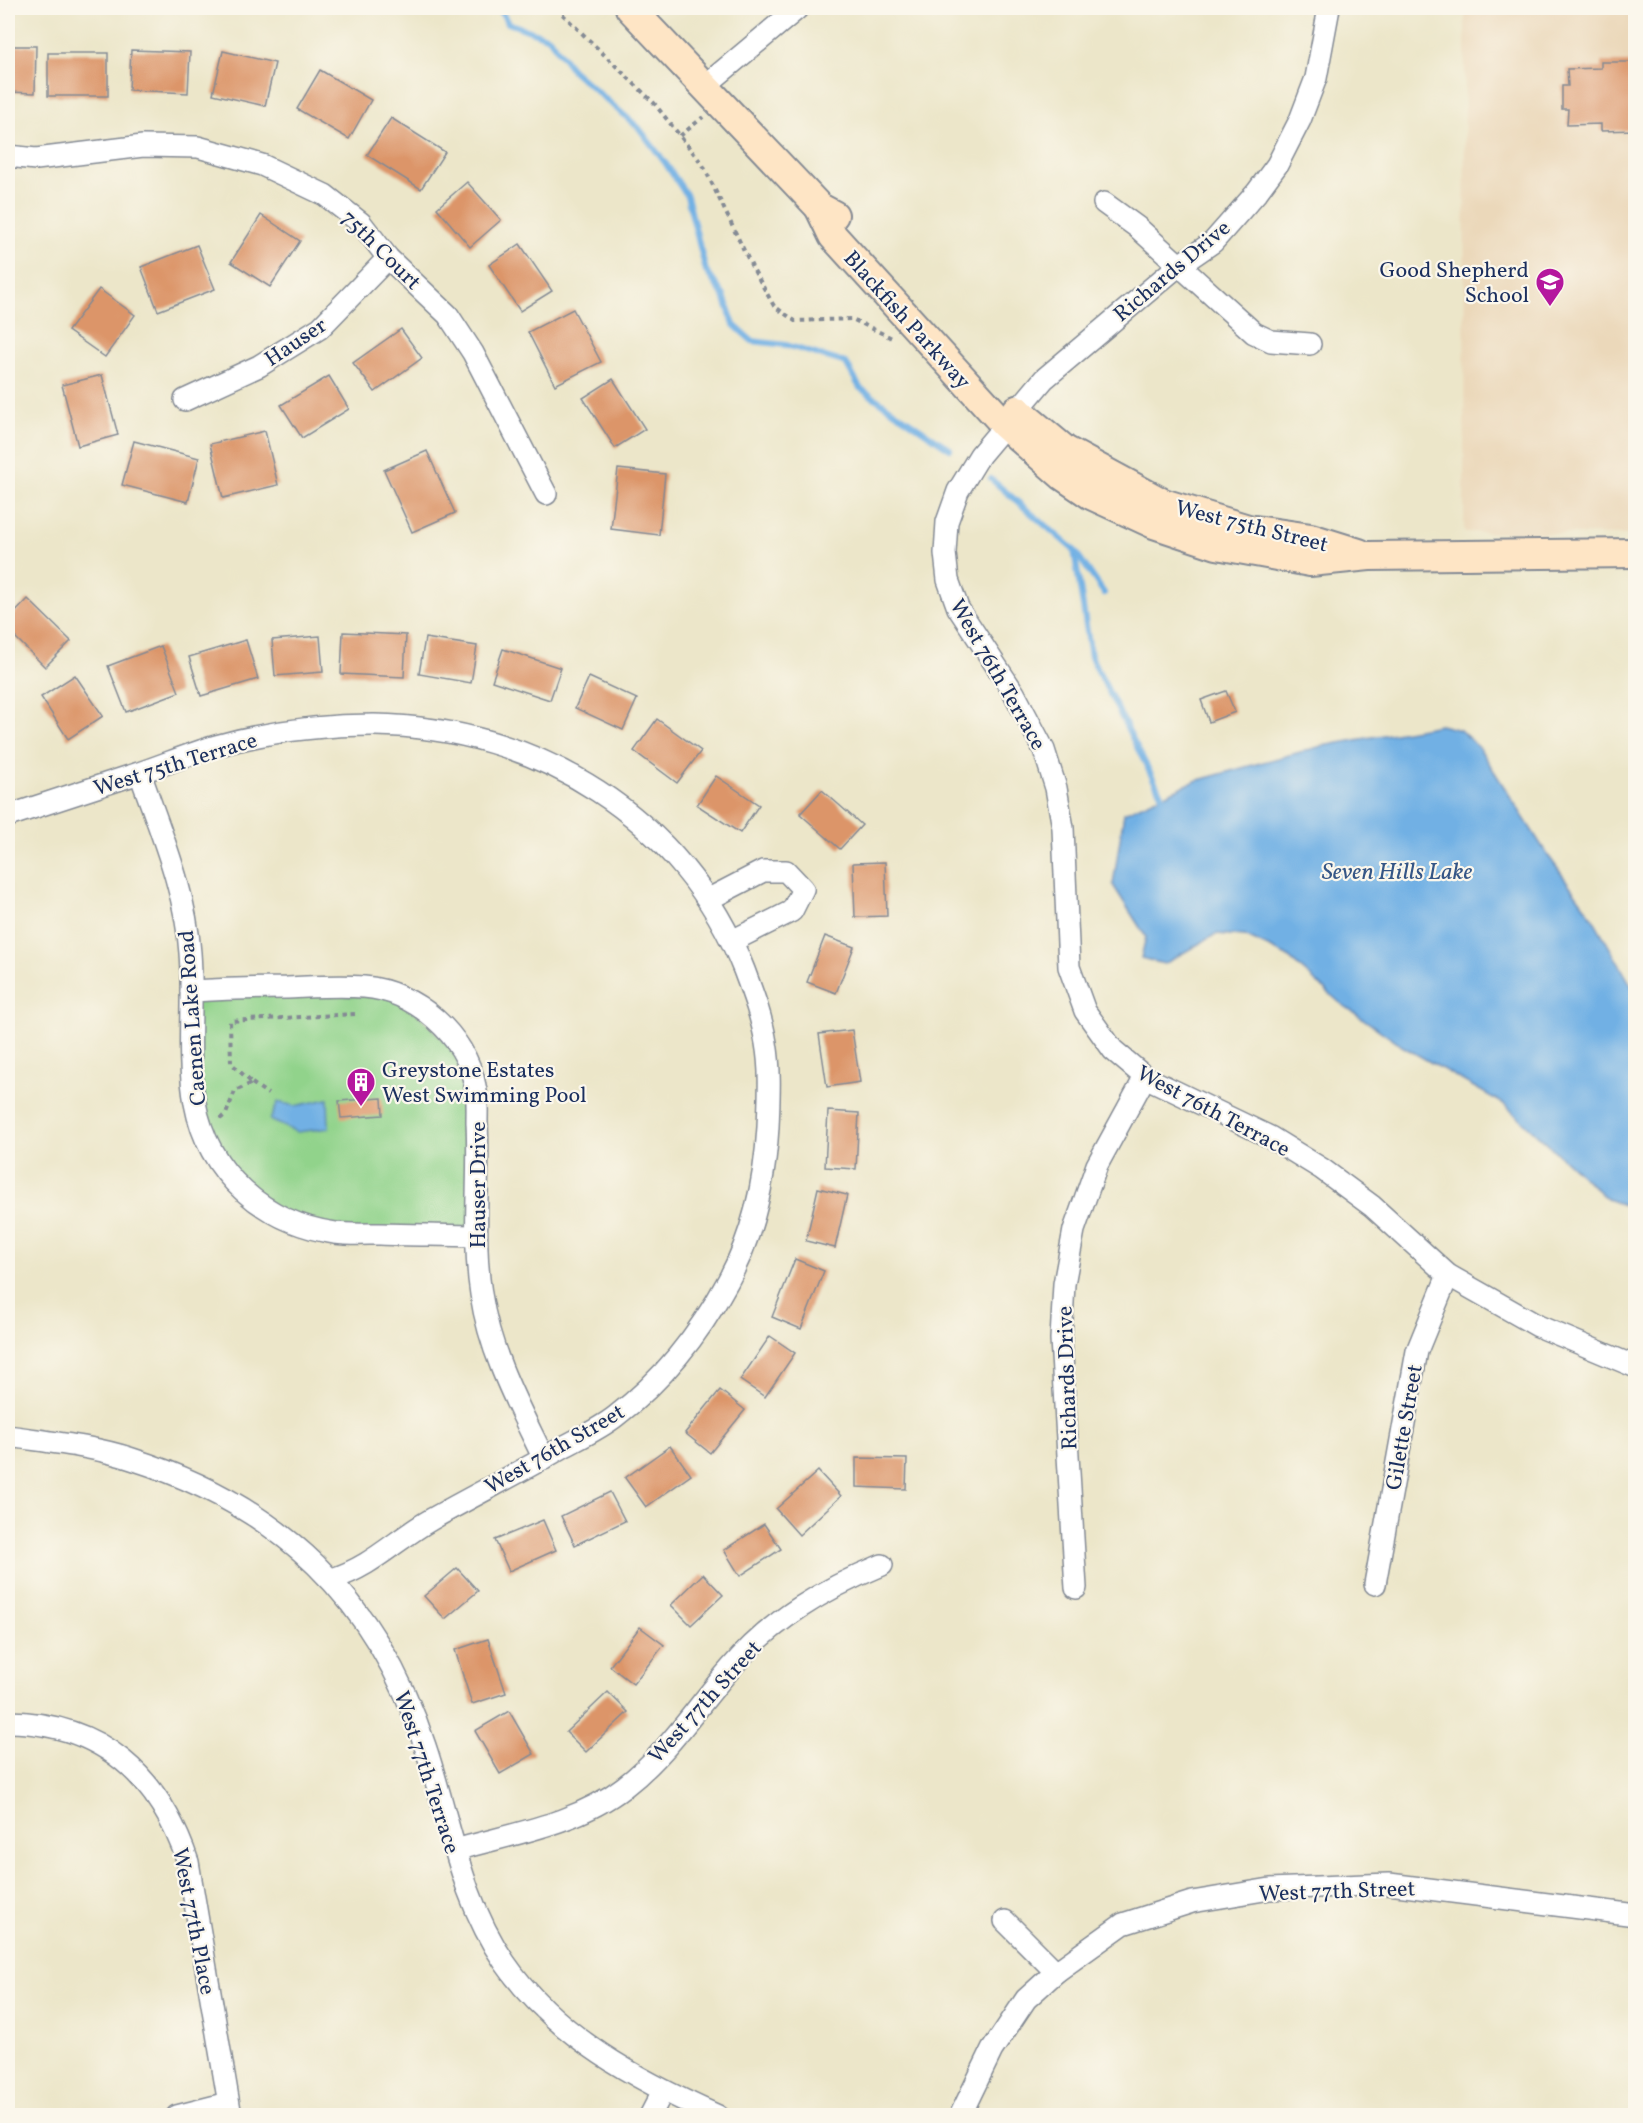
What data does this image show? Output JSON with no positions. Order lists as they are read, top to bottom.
{
  "streets": {
    "main road": ["Blackfish Parkway", "West 75th Street"],
    "street": [
      "75th Court",
      "Richards Drive",
      "Hauser",
      "West 76th Terrace",
      "West 75th Terrace",
      "Caenen Lake Road",
      "Hauser Drive",
      "Gilette Street",
      "West 76th Street",
      "West 77th Street",
      "West 77th Terrace",
      "West 77th Place"
    ]
  },
  "crossings": [
    ["75th Court", "Hauser"],
    ["Richards Drive", "Blackfish Parkway"],
    ["Richards Drive", "West 75th Street"],
    ["Richards Drive", "West 76th Terrace"],
    ["Blackfish Parkway", "West 75th Street"],
    ["Blackfish Parkway", "West 76th Terrace"],
    ["West 75th Street", "West 76th Terrace"],
    ["West 76th Terrace", "Gilette Street"],
    ["West 75th Terrace", "Caenen Lake Road"],
    ["West 75th Terrace", "West 76th Street"],
    ["Caenen Lake Road", "Hauser Drive"],
    ["Hauser Drive", "West 76th Street"],
    ["West 76th Street", "West 77th Terrace"],
    ["West 77th Street", "West 77th Terrace"]
  ],
  "water": ["Seven Hills Lake"],
  "places": {
    "school or university": ["Good Shepherd School"],
    "building": ["Greystone Estates West Swimming Pool"]
  }
}
